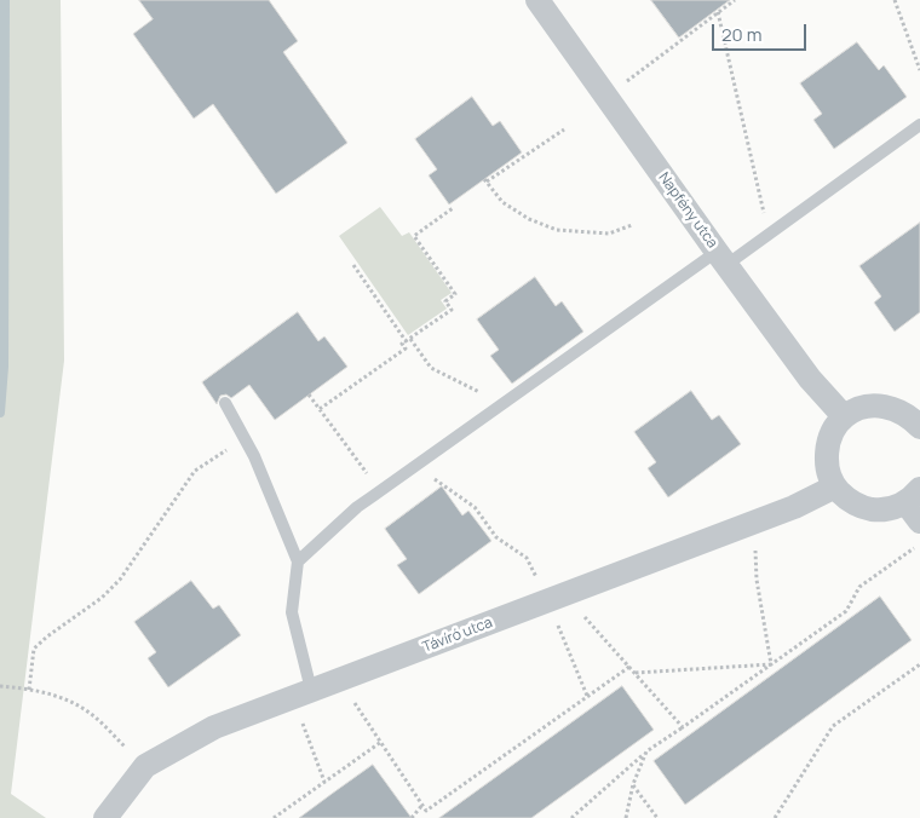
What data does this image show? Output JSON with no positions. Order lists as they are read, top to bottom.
{
  "streets": {
    "street": ["Napfény utca", "Távíró utca"]
  },
  "scale_bar": "20 m"
}
